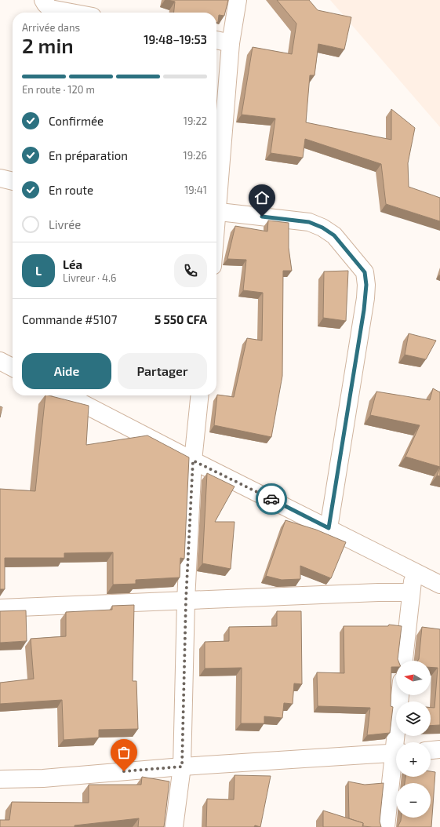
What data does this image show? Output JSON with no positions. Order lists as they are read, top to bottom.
{
  "north": "left",
  "page": {
    "heading": ["2 min", "Arrivée dans", "19:48–19:53"],
    "panel": [
      "Léa",
      "Livreur · 4.6",
      "Commande #5107",
      "5 550 CFA"
    ],
    "bar": "En route · 120 m",
    "list": [
      ["Confirmée", "19:22"],
      ["En préparation", "19:26"],
      ["En route", "19:41"],
      "Livrée"
    ],
    "round": "L",
    "buttons": ["Aide", "Partager"],
    "map_buttons": ["+", "−"]
  }
}
